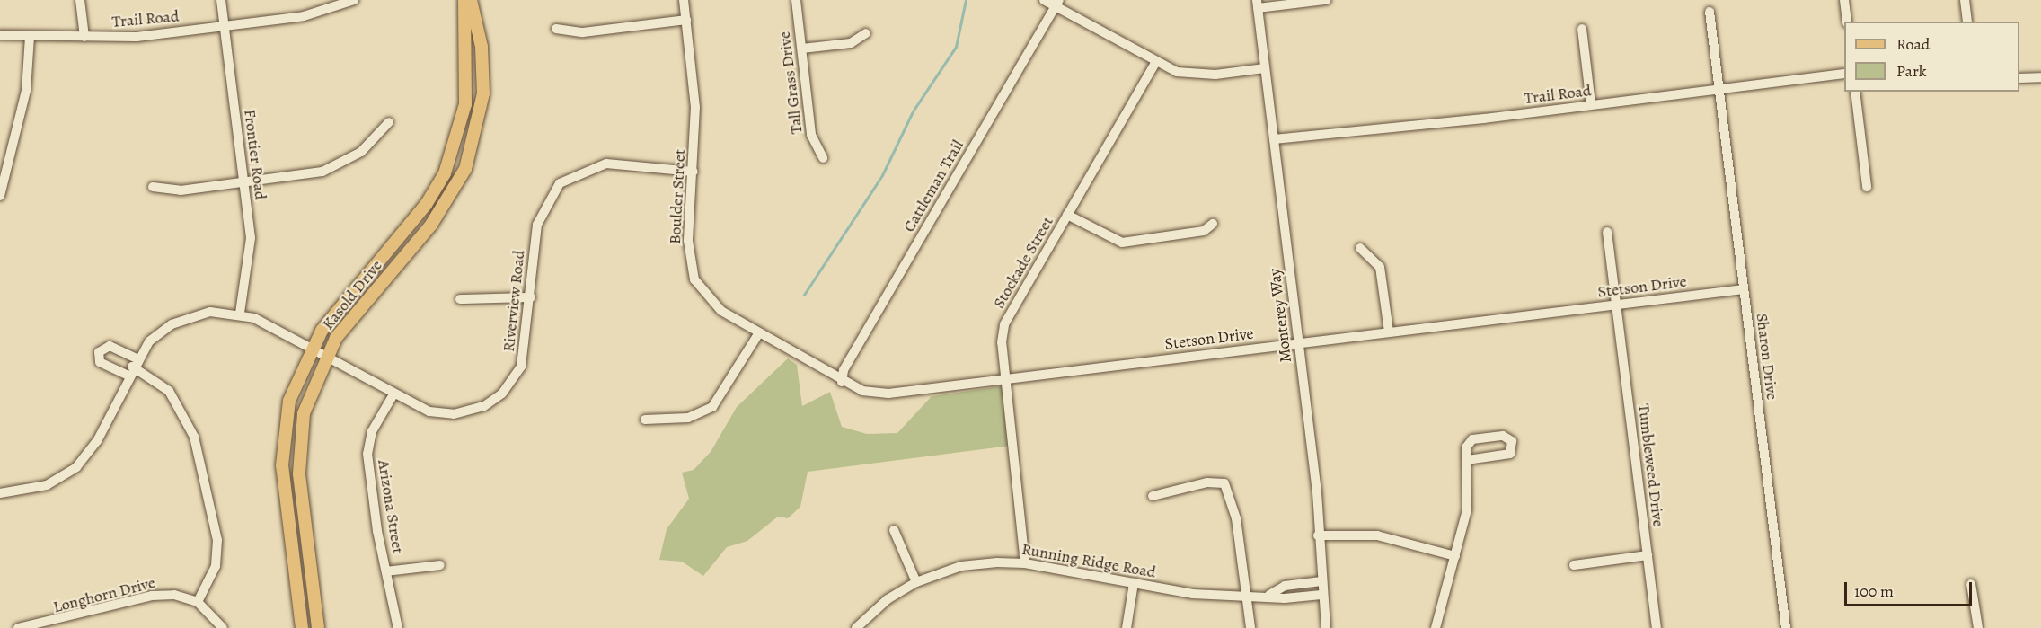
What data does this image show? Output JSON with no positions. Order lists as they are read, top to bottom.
{
  "streets": {
    "main road": ["Kasold Drive"],
    "street": [
      "Trail Road",
      "Tall Grass Drive",
      "Frontier Road",
      "Cattleman Trail",
      "Boulder Street",
      "Stockade Street",
      "Stetson Drive",
      "Riverview Road",
      "Monterey Way",
      "Sharon Drive",
      "Tumbleweed Drive",
      "Arizona Street",
      "Running Ridge Road",
      "Longhorn Drive"
    ]
  },
  "crossings": [
    ["Trail Road", "Frontier Road"],
    ["Trail Road", "Monterey Way"],
    ["Trail Road", "Sharon Drive"],
    ["Frontier Road", "Riverview Road"],
    ["Cattleman Trail", "Stetson Drive"],
    ["Boulder Street", "Stetson Drive"],
    ["Boulder Street", "Riverview Road"],
    ["Stockade Street", "Stetson Drive"],
    ["Stockade Street", "Running Ridge Road"],
    ["Stetson Drive", "Monterey Way"],
    ["Stetson Drive", "Sharon Drive"],
    ["Stetson Drive", "Tumbleweed Drive"],
    ["Kasold Drive", "Riverview Road"],
    ["Riverview Road", "Arizona Street"],
    ["Monterey Way", "Running Ridge Road"]
  ],
  "legend": ["Road", "Park"],
  "scale_bar": "100 m"
}
